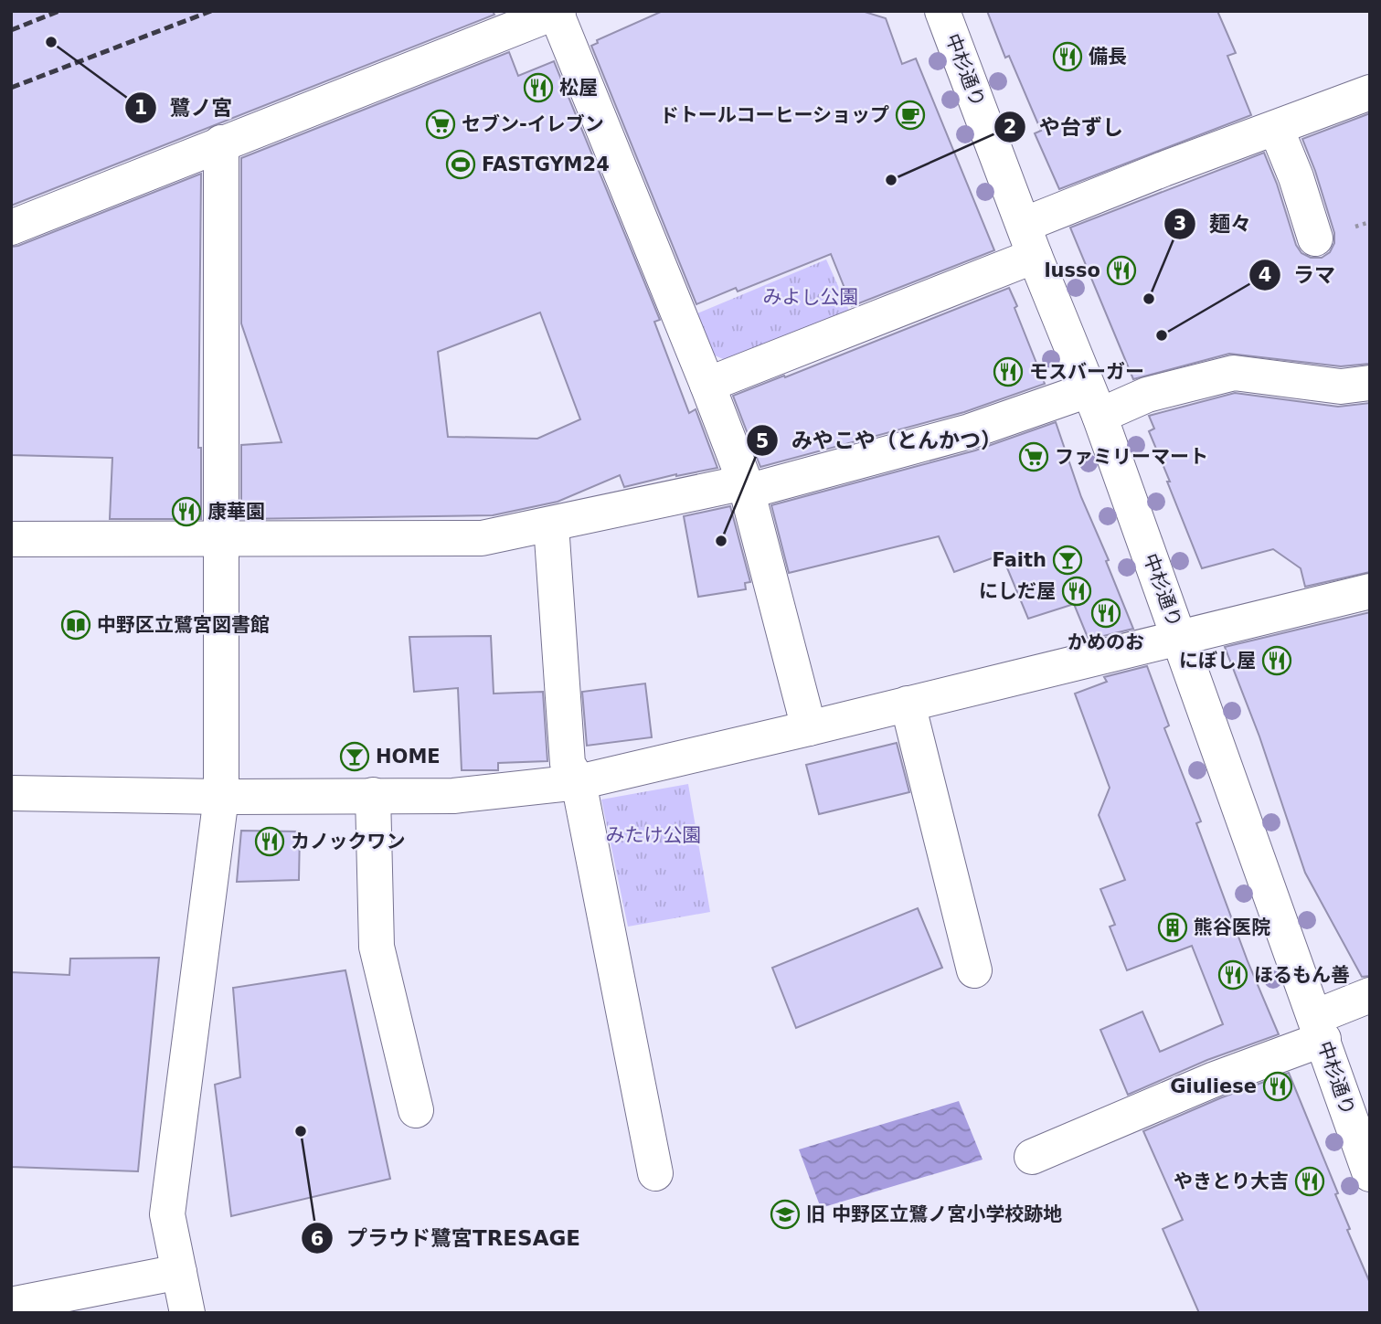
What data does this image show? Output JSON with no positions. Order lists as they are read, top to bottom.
{
  "streets": {
    "street": ["中杉通り"]
  },
  "parks": ["みよし公園", "みたけ公園"],
  "places": {
    "other": [
      "鷺ノ宮",
      "や台ずし",
      "麺々",
      "ラマ",
      "みやこや（とんかつ）",
      "プラウド鷺宮TRESAGE"
    ],
    "restaurant": [
      "備長",
      "松屋",
      "lusso",
      "モスバーガー",
      "康華園",
      "にしだ屋",
      "かめのお",
      "にぼし屋",
      "カノックワン",
      "ほるもん善",
      "Giuliese",
      "やきとり大吉"
    ],
    "cafe": ["ドトールコーヒーショップ"],
    "supermarket": ["セブン-イレブン", "ファミリーマート"],
    "sports": ["FASTGYM24"],
    "bar": ["Faith", "HOME"],
    "library": ["中野区立鷺宮図書館"],
    "building": ["熊谷医院"],
    "school or university": ["旧 中野区立鷺ノ宮小学校跡地"]
  }
}
